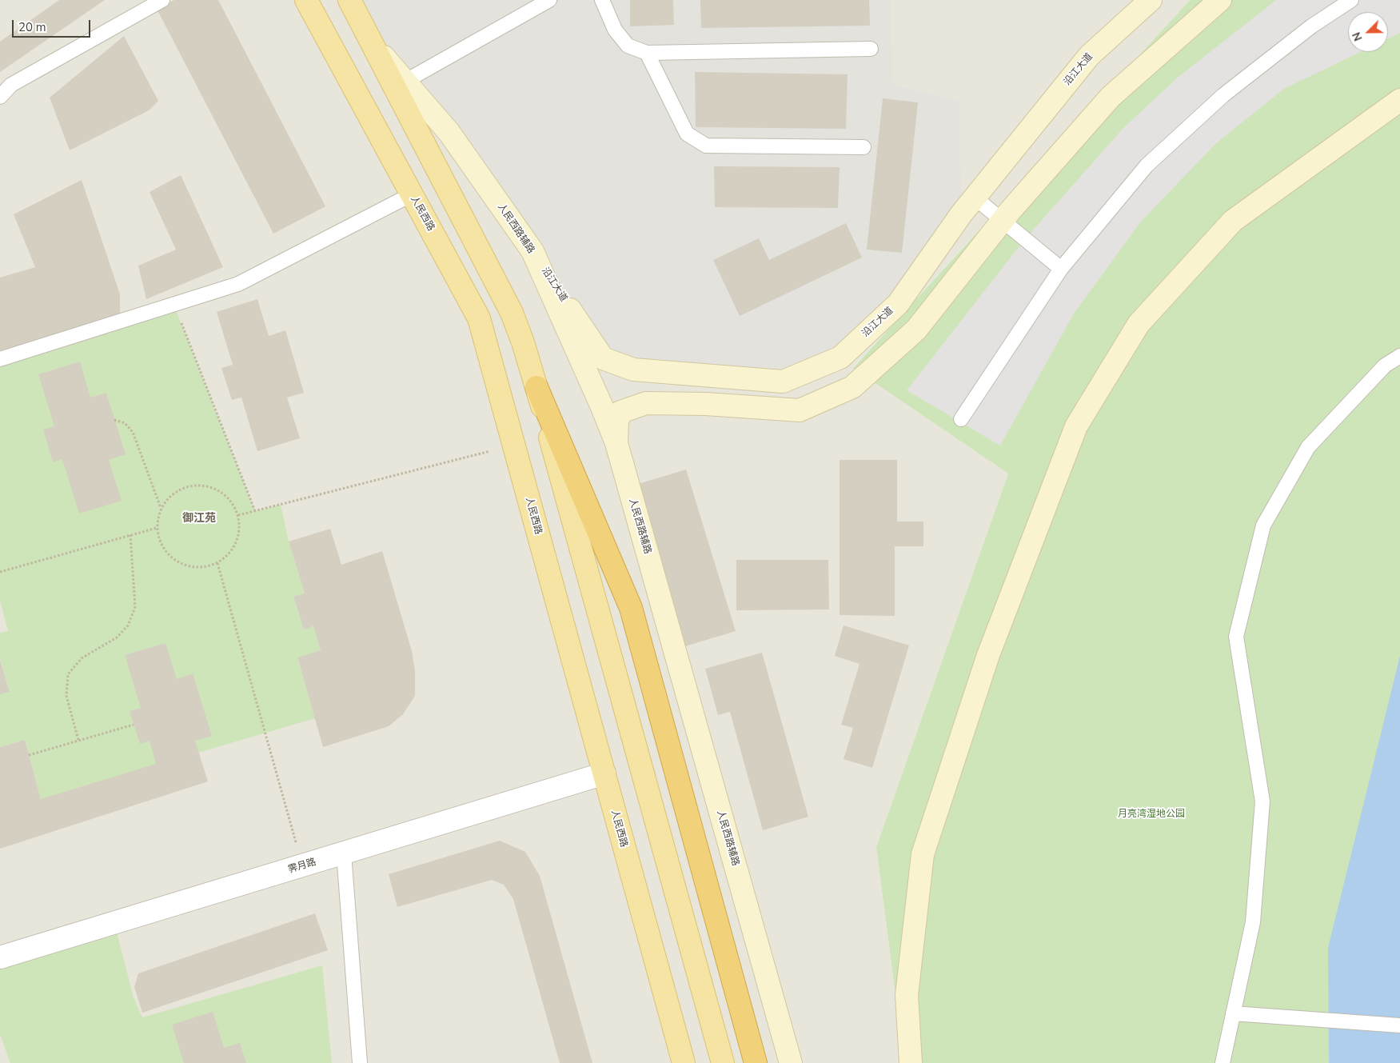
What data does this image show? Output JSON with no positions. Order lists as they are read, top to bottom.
{
  "streets": {
    "main road": ["人民西路"],
    "street": ["沿江大道", "人民西路辅路", "霁月路"]
  },
  "crossings": [
    ["沿江大道", "人民西路辅路"],
    ["人民西路", "霁月路"]
  ],
  "districts": ["御江苑"],
  "parks": ["月亮湾湿地公园"],
  "scale_bar": "20 m",
  "north": "bottom left"
}
